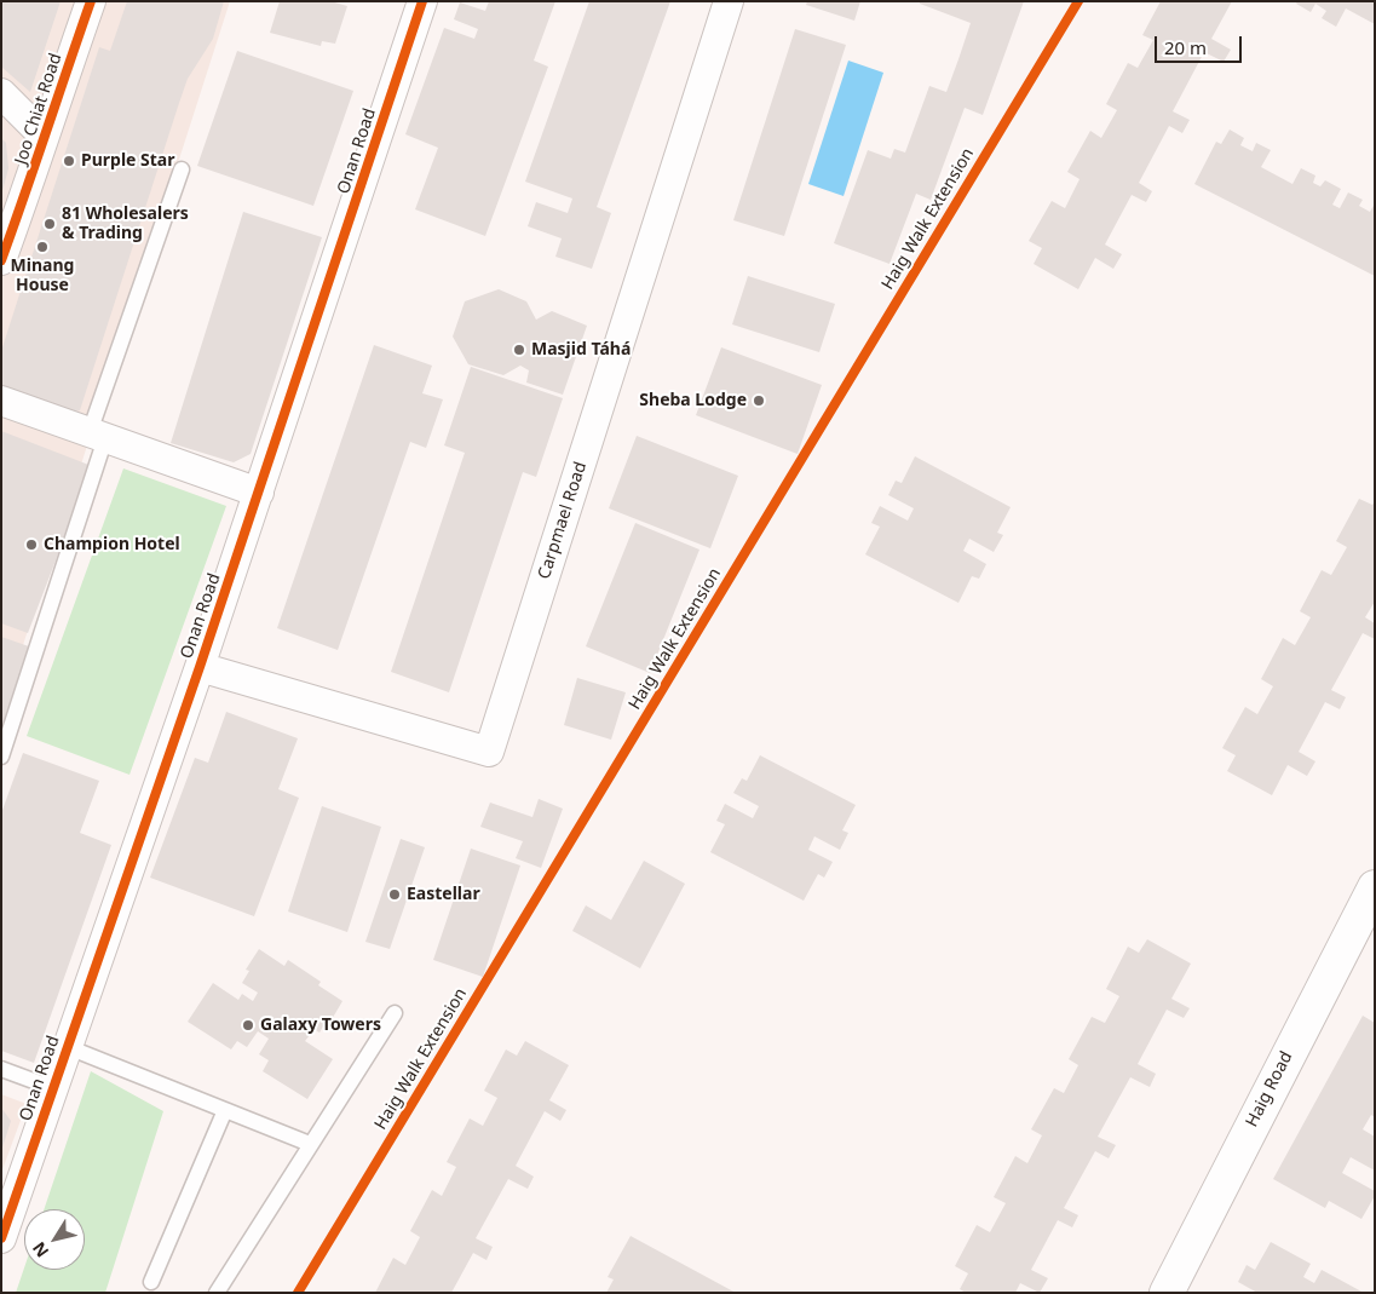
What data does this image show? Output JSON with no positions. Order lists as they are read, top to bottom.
{
  "streets": {
    "street": [
      "Joo Chiat Road",
      "Onan Road",
      "Carpmael Road",
      "Haig Road"
    ],
    "cycle path": ["Haig Walk Extension"]
  },
  "crossings": [
    ["Onan Road", "Carpmael Road"]
  ],
  "places": [
    "Purple Star",
    "81 Wholesalers & Trading",
    "Minang House",
    "Masjid Táhá",
    "Sheba Lodge",
    "Champion Hotel",
    "Eastellar",
    "Galaxy Towers"
  ],
  "scale_bar": "20 m",
  "north": "bottom left"
}
